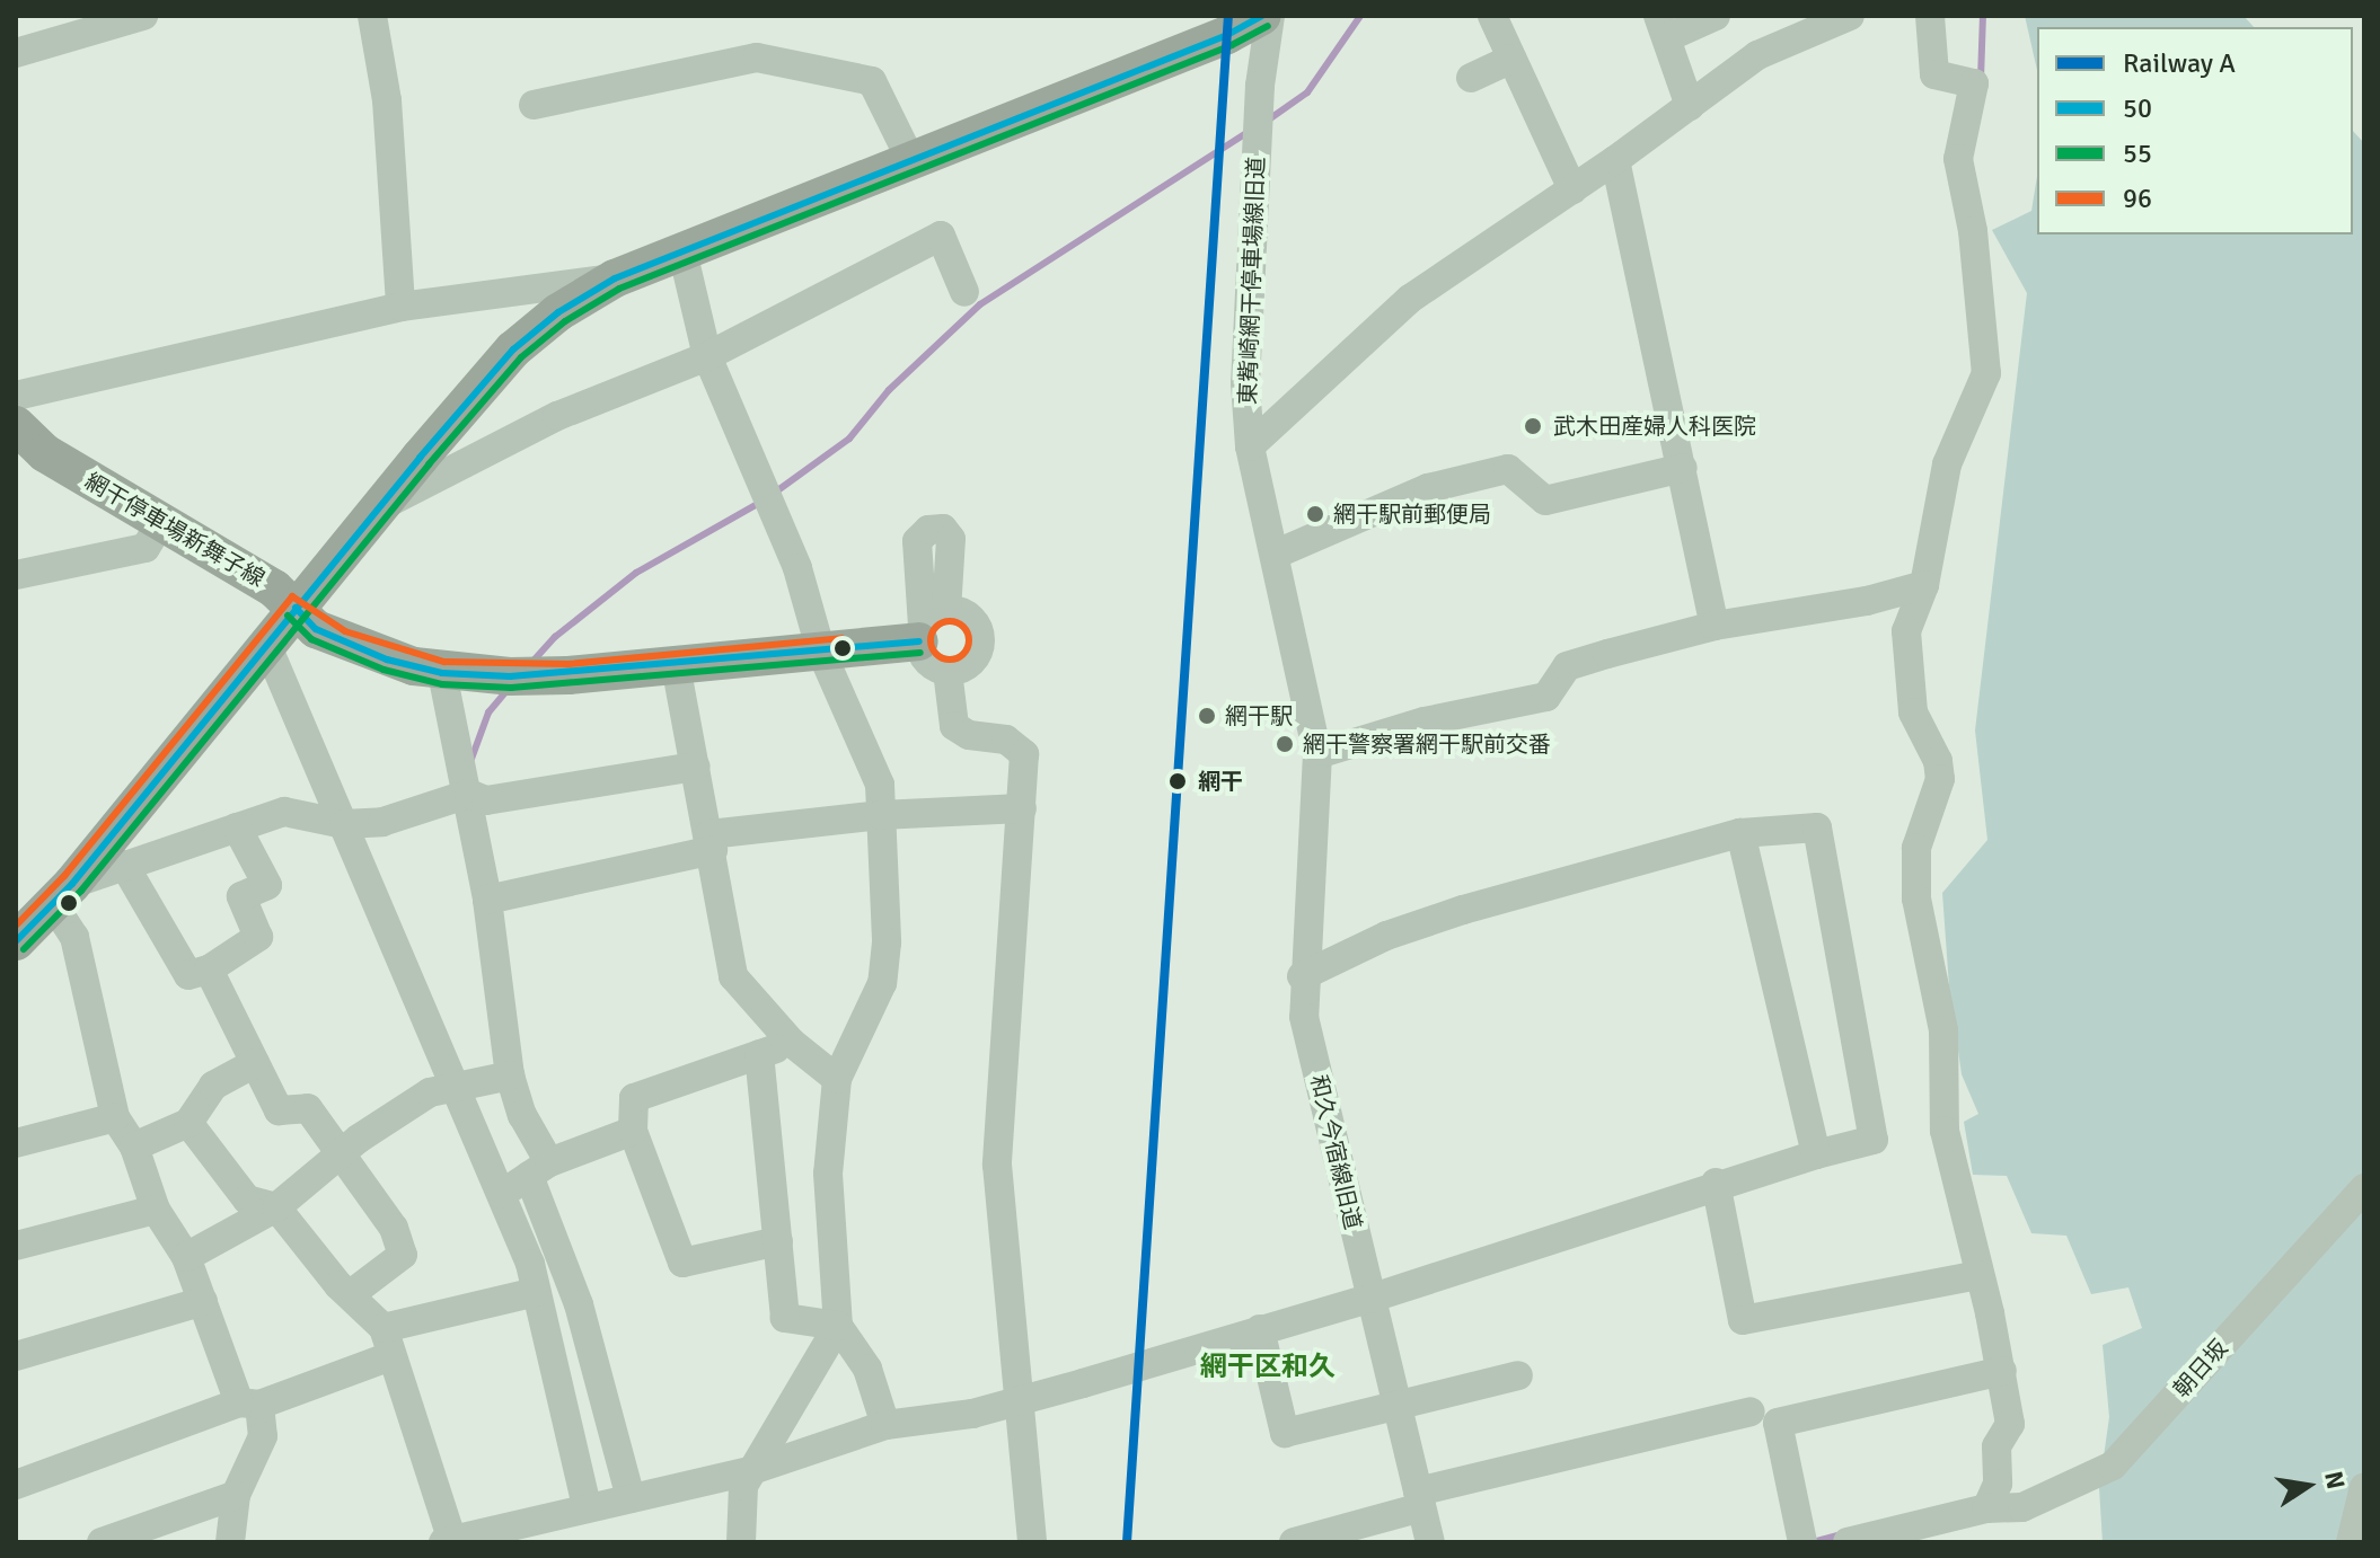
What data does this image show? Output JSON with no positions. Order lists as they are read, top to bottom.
{
  "streets": {
    "main road": ["網干停車場新舞子線"],
    "street": ["東觜崎網干停車場線旧道", "和久今宿線旧道", "朝日坂"]
  },
  "crossings": [
    ["東觜崎網干停車場線旧道", "和久今宿線旧道"]
  ],
  "districts": ["網干区和久"],
  "places": [
    "武木田産婦人科医院",
    "網干駅前郵便局",
    "網干駅",
    "網干警察署網干駅前交番",
    "網干"
  ],
  "lines": [
    "rail line A",
    "transit line 50",
    "transit line 55",
    "transit line 96"
  ],
  "legend": [
    "Railway A",
    "50",
    "55",
    "96"
  ],
  "north": "right"
}
